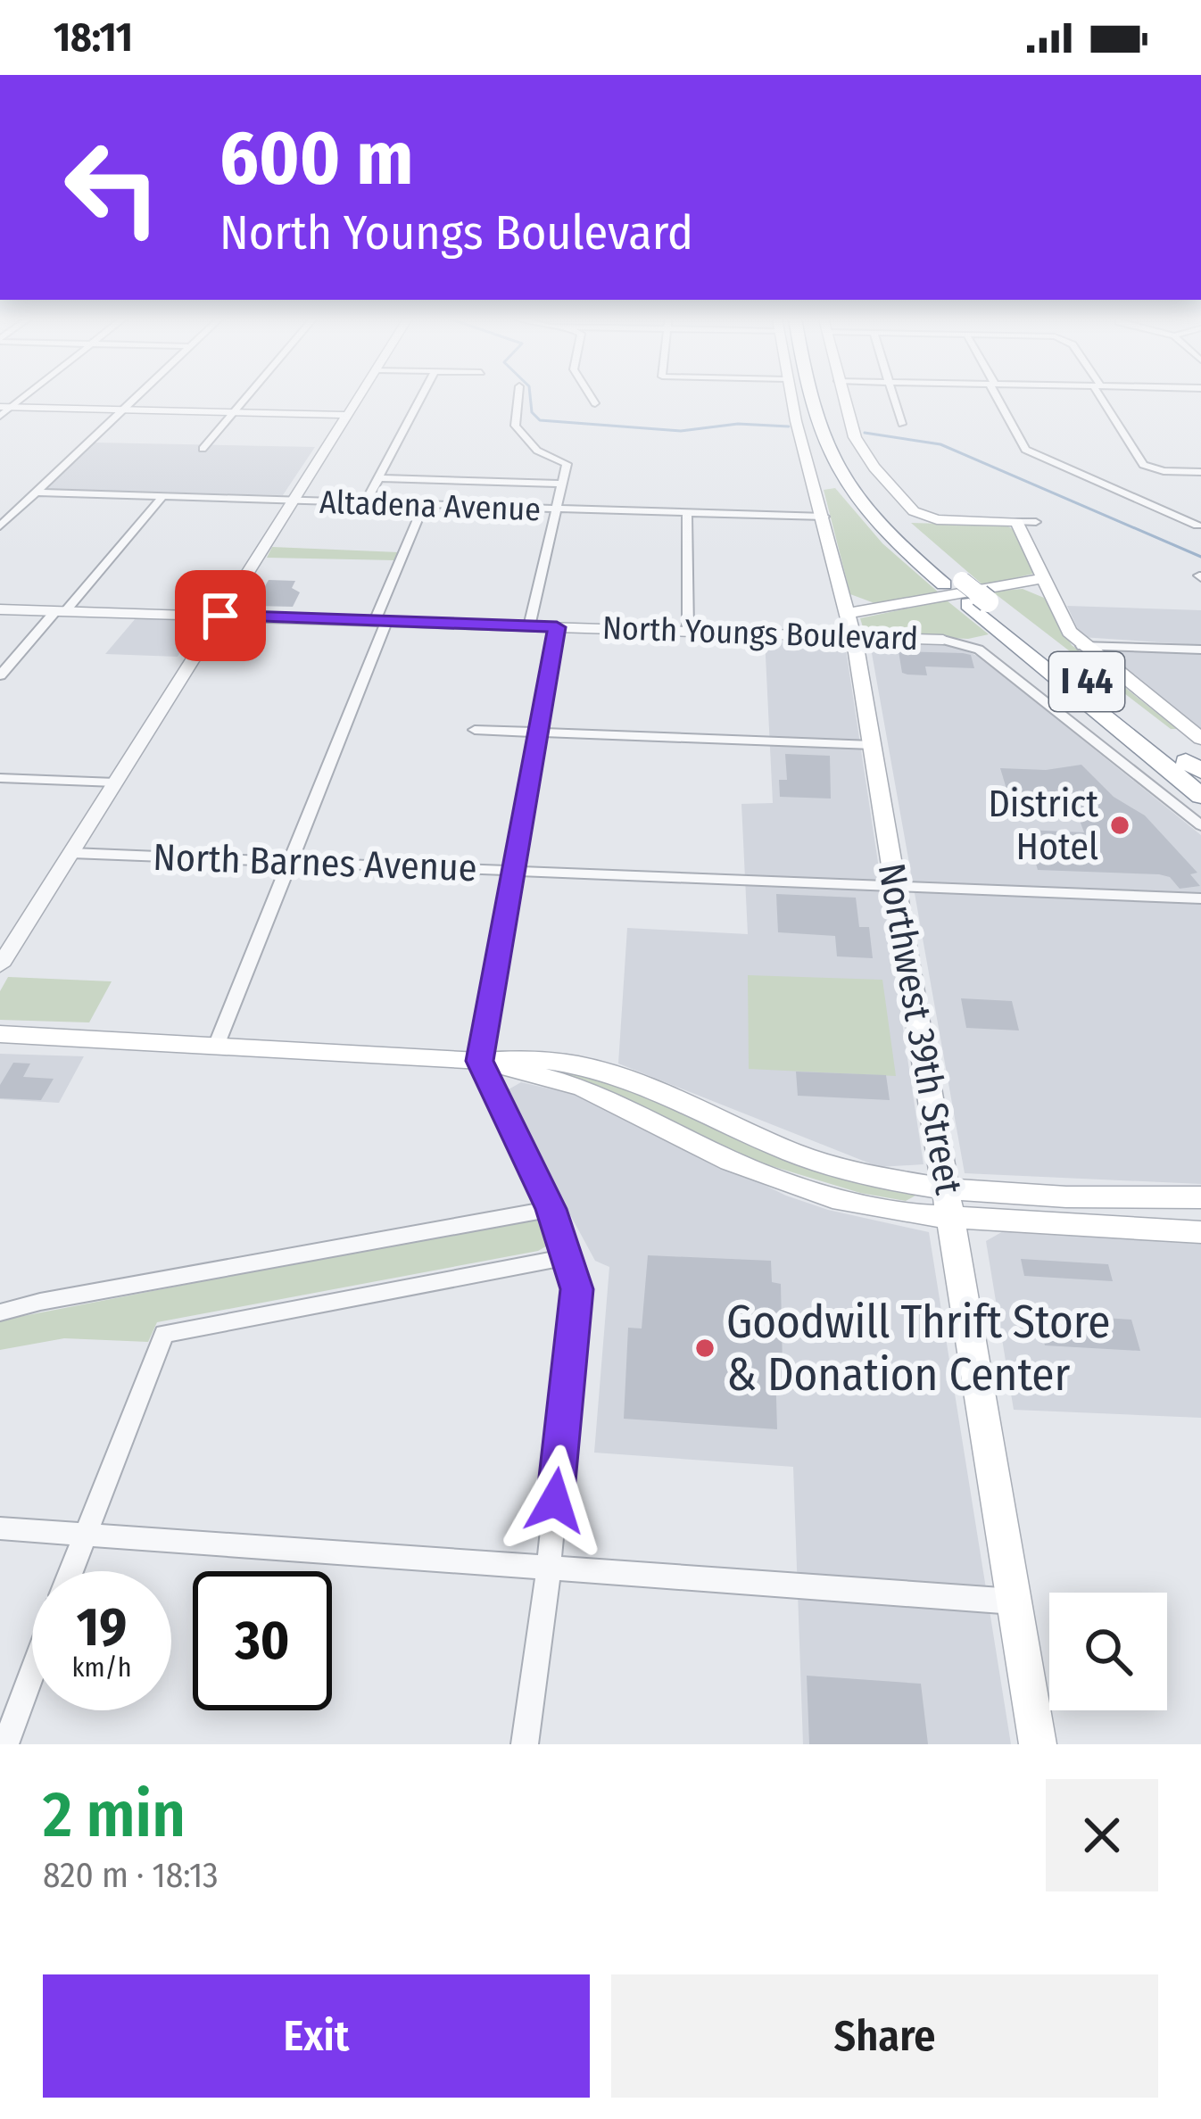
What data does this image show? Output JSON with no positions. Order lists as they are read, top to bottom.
{
  "streets": {
    "highway": ["I 44"],
    "main road": ["North Youngs Boulevard", "Northwest 39th Street"],
    "street": ["Altadena Avenue", "North Barnes Avenue"]
  },
  "crossings": [
    ["Altadena Avenue", "Northwest 39th Street"],
    ["North Youngs Boulevard", "Northwest 39th Street"],
    ["North Barnes Avenue", "Northwest 39th Street"]
  ],
  "places": ["District Hotel", "Goodwill Thrift Store & Donation Center"],
  "page": {
    "status": "18:11",
    "turn": ["600 m", "North Youngs Boulevard"],
    "speed": "19 km/h",
    "limit": "30",
    "heading": ["2 min", "820 m · 18:13"],
    "buttons": ["Exit", "Share"]
  }
}
